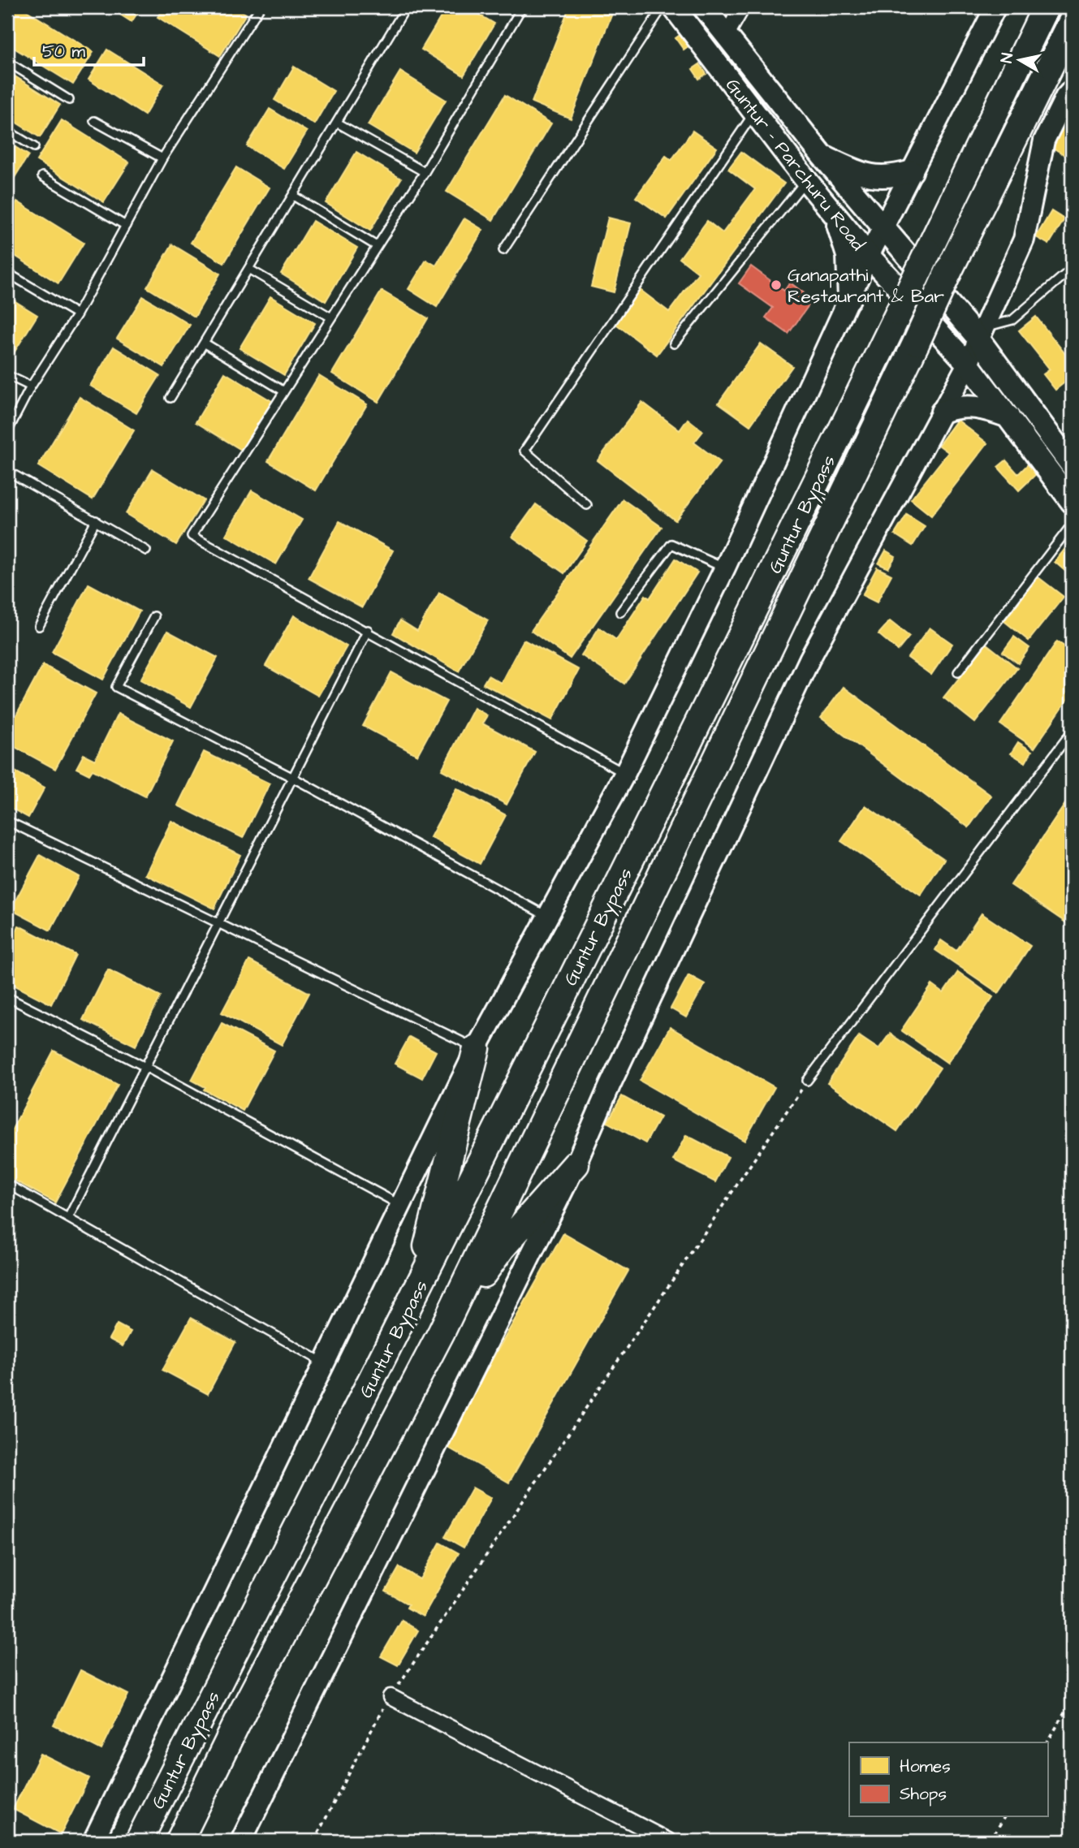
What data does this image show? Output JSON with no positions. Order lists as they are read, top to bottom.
{
  "streets": {
    "highway": ["Guntur Bypass"],
    "main road": ["Guntur - Parchuru Road"]
  },
  "places": ["Ganapathi Restaurant & Bar"],
  "legend": ["Homes", "Shops"],
  "scale_bar": "50 m",
  "north": "left"
}
